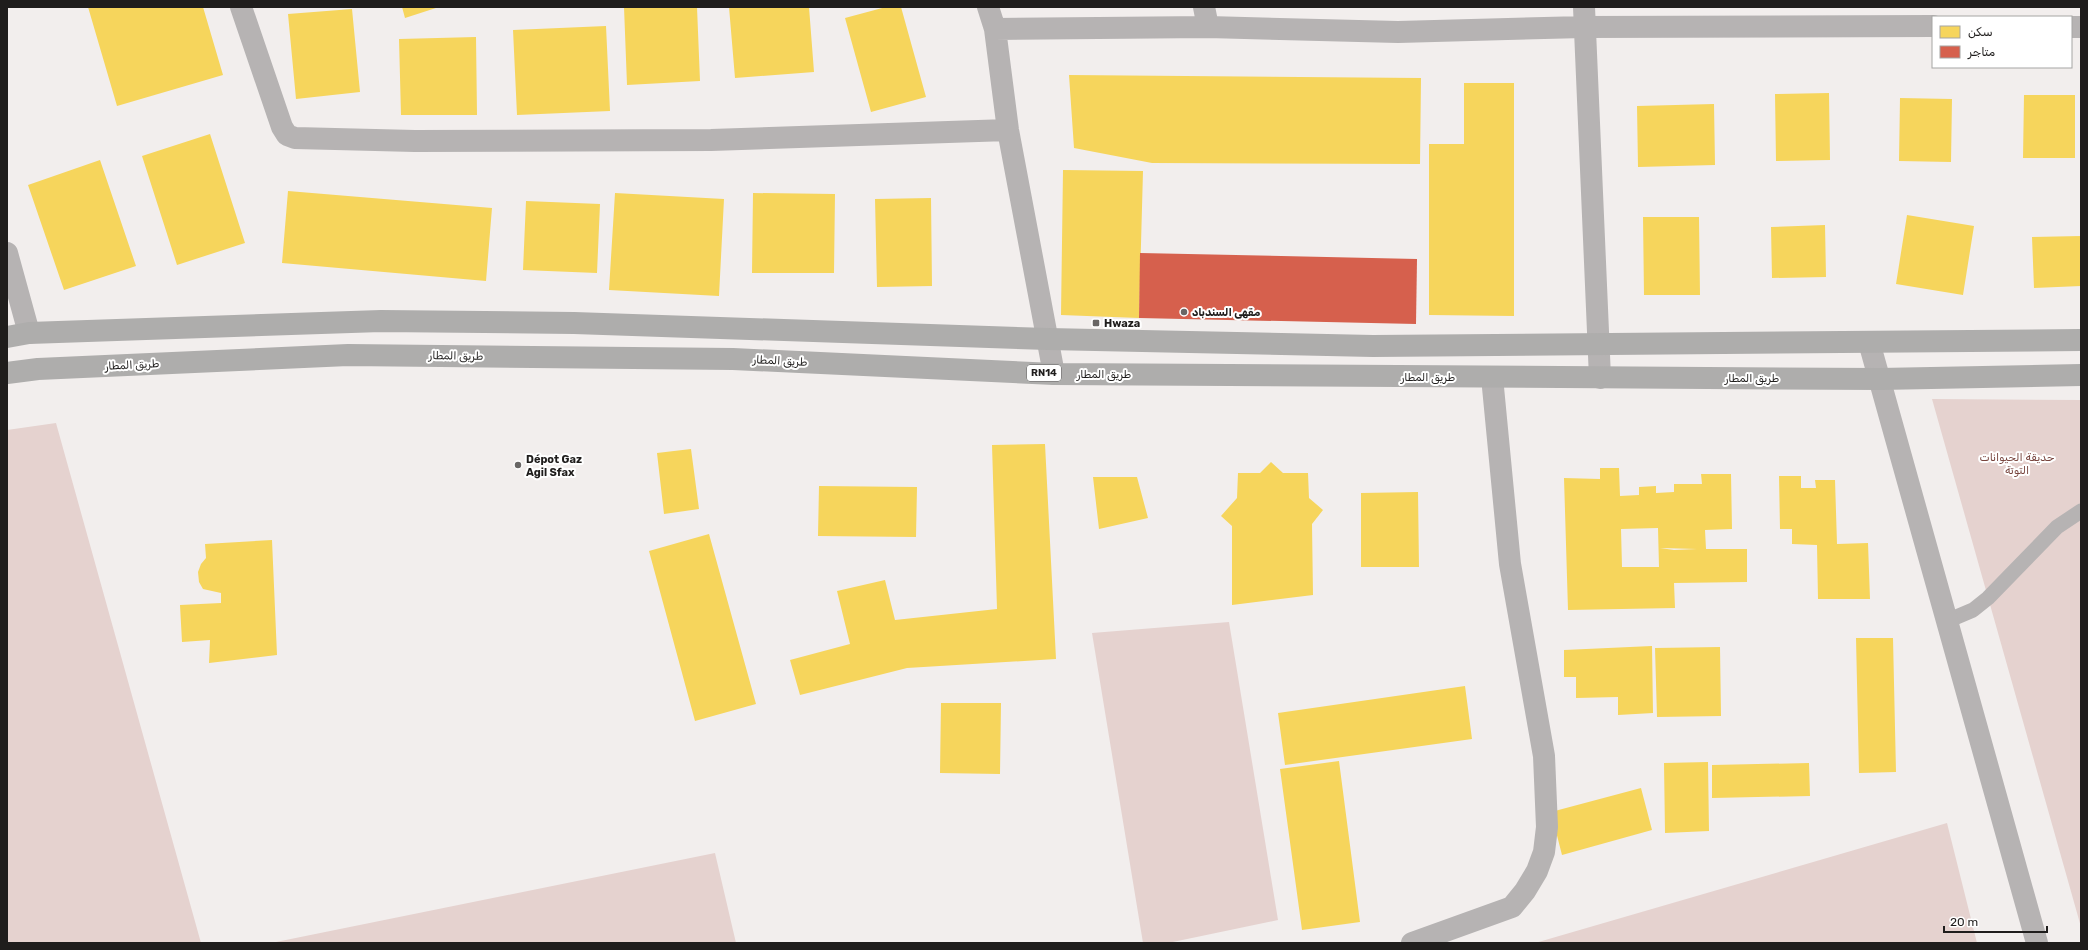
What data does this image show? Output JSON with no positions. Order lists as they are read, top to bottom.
{
  "streets": {
    "main road": ["طريق المطار", "RN14"]
  },
  "parks": ["حديقة الحيوانات التوتة"],
  "places": {
    "other": ["مقهى السندباد", "Dépot Gaz Agil Sfax"],
    "transit": ["Hwaza"]
  },
  "legend": ["سكن", "متاجر"],
  "scale_bar": "20 m"
}
